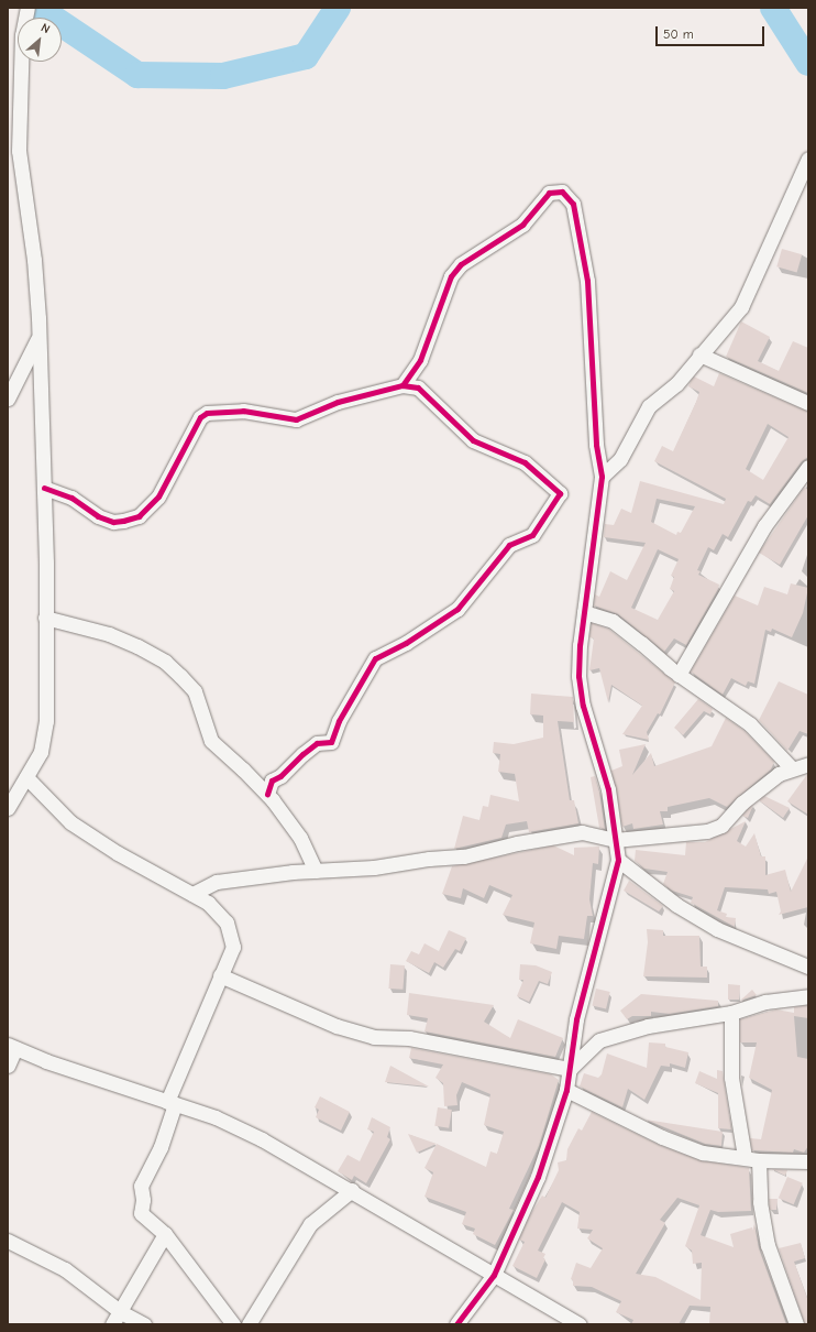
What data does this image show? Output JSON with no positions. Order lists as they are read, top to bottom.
{
  "scale_bar": "50 m",
  "north": "top right"
}
